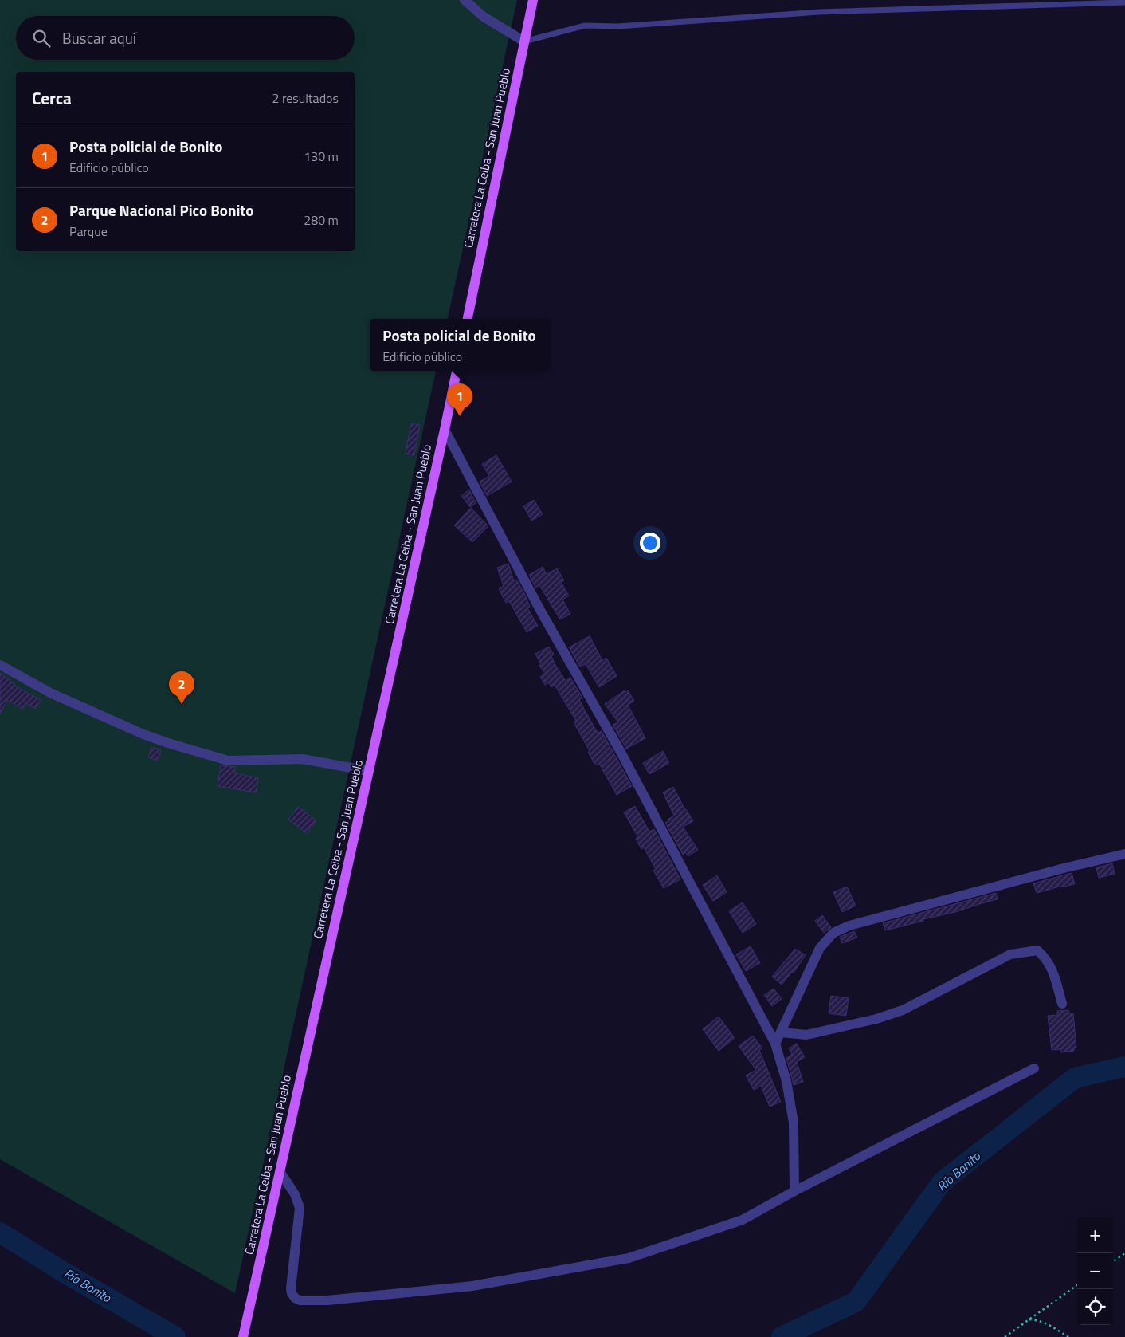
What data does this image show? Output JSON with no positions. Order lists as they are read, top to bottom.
{
  "streets": {
    "main road": ["Carretera La Ceiba - San Juan Pueblo"]
  },
  "water": ["Río Bonito"],
  "page": {
    "search": "Buscar aquí",
    "heading": ["Cerca", "2 resultados"],
    "list": [
      {
        "mark": "1",
        "name": "Posta policial de Bonito",
        "note": "Edificio público",
        "value": "130 m"
      },
      {
        "mark": "2",
        "name": "Parque Nacional Pico Bonito",
        "note": "Parque",
        "value": "280 m"
      }
    ],
    "popup": ["Posta policial de Bonito", "Edificio público"],
    "pins": ["1", "2"],
    "map_buttons": ["+", "−"]
  }
}
